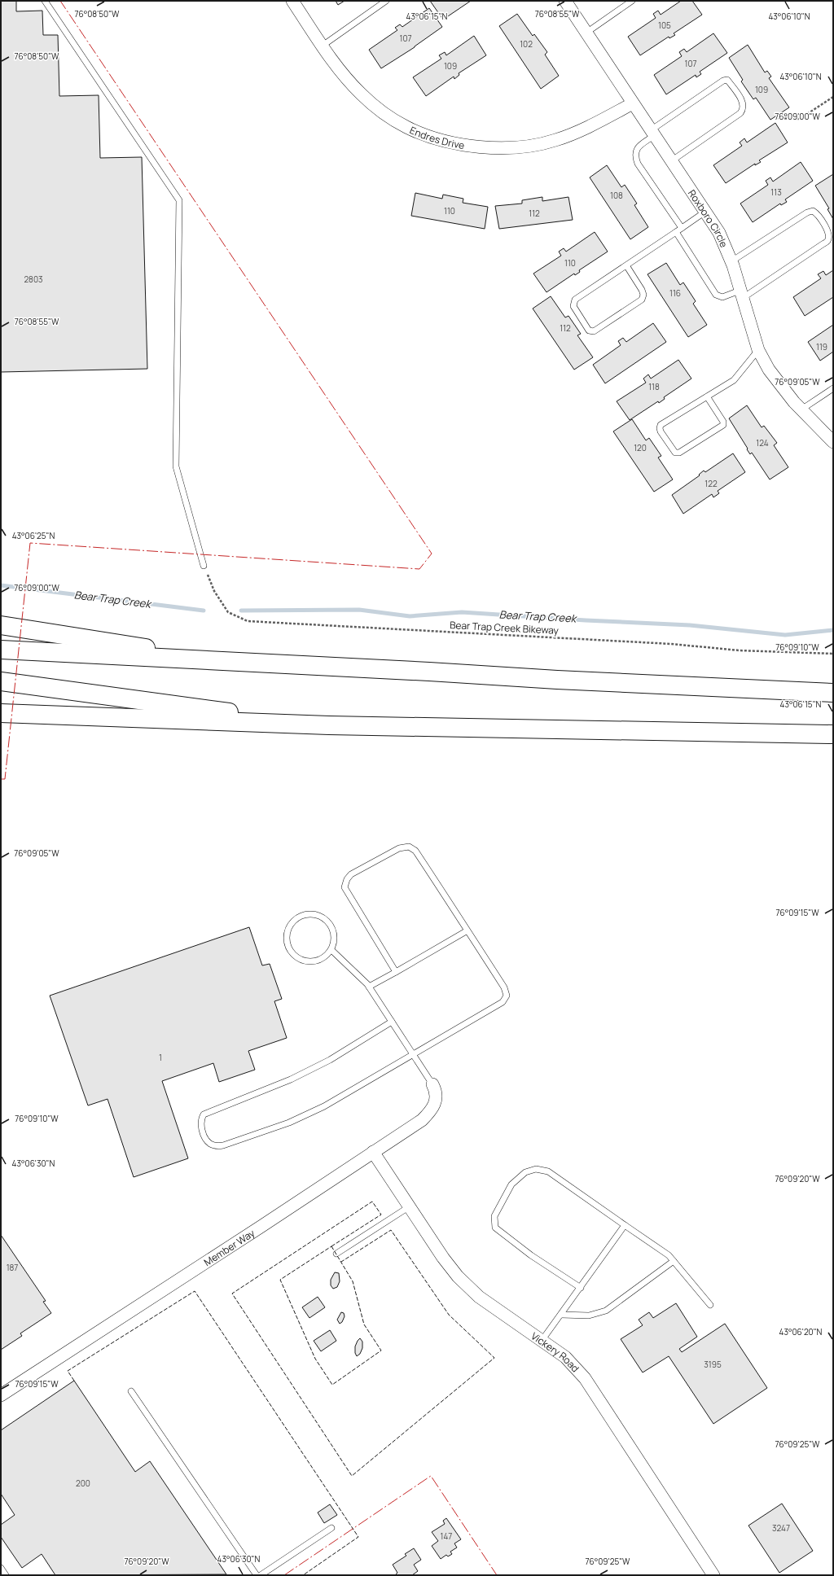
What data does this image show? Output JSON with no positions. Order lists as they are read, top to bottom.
{
  "streets": {
    "street": [
      "Endres Drive",
      "Roxboro Circle",
      "Member Way",
      "Vickery Road"
    ],
    "path": ["Bear Trap Creek Bikeway"]
  },
  "crossings": [
    ["Endres Drive", "Roxboro Circle"],
    ["Member Way", "Vickery Road"]
  ],
  "water": ["Bear Trap Creek"],
  "house_numbers": [
    "105",
    "107",
    "102",
    "107",
    "109",
    "109",
    "113",
    "108",
    "110",
    "112",
    "110",
    "2803",
    "116",
    "112",
    "119",
    "118",
    "124",
    "120",
    "122",
    "1",
    "187",
    "3195",
    "200",
    "3247",
    "147"
  ],
  "coordinates": [
    "76°08'50\"W",
    "76°08'55\"W",
    "43°06'15\"N",
    "43°06'10\"N",
    "76°09'00\"W",
    "76°09'05\"W",
    "43°06'25\"N",
    "76°09'10\"W",
    "76°09'15\"W",
    "43°06'30\"N",
    "76°09'20\"W",
    "43°06'20\"N",
    "76°09'25\"W"
  ]
}
